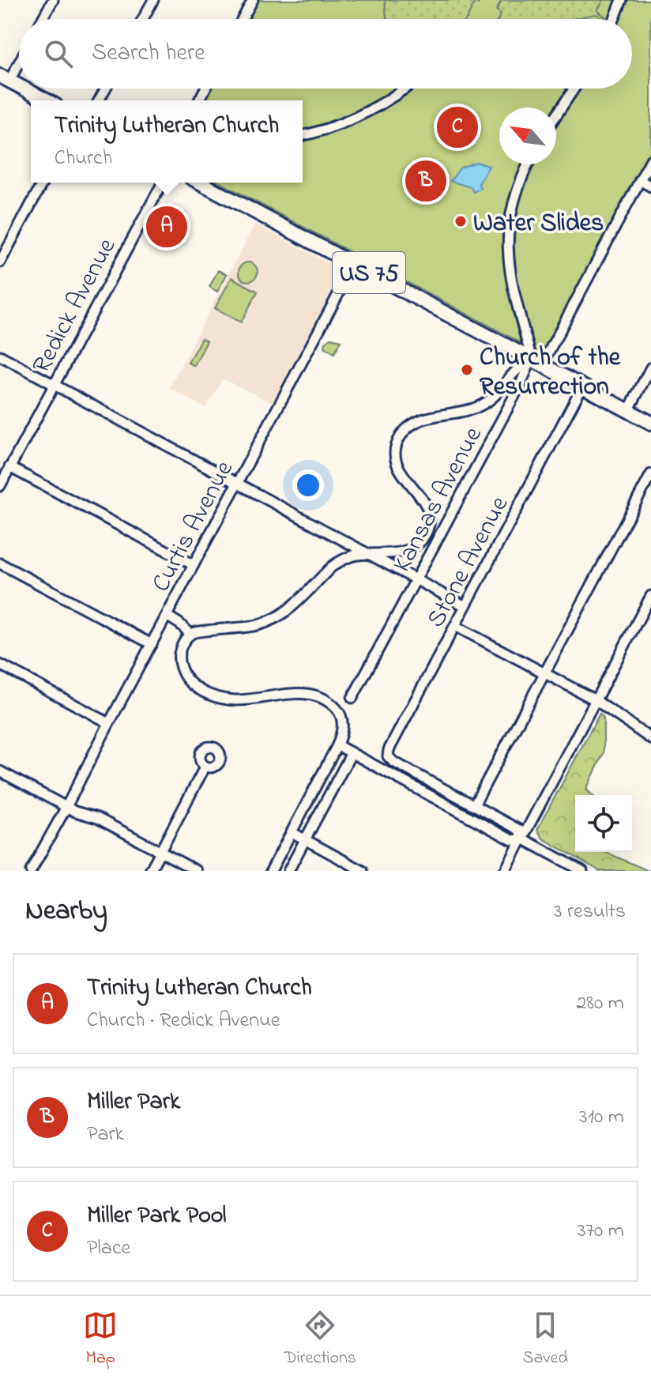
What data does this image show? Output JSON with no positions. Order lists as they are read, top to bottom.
{
  "streets": {
    "highway": ["US 75"],
    "street": [
      "Redick Avenue",
      "Kansas Avenue",
      "Curtis Avenue",
      "Stone Avenue"
    ]
  },
  "crossings": [
    ["US 75", "Kansas Avenue"],
    ["US 75", "Curtis Avenue"],
    ["US 75", "Stone Avenue"]
  ],
  "places": ["Water Slides", "Church of the Resurrection"],
  "north": "top left",
  "page": {
    "search": "Search here",
    "popup": ["Trinity Lutheran Church", "Church"],
    "pins": ["C", "B", "A"],
    "heading": ["Nearby", "3 results"],
    "list": [
      {
        "mark": "A",
        "name": "Trinity Lutheran Church",
        "note": "Church · Redick Avenue",
        "value": "280 m"
      },
      {
        "mark": "B",
        "name": "Miller Park",
        "note": "Park",
        "value": "310 m"
      },
      {
        "mark": "C",
        "name": "Miller Park Pool",
        "note": "Place",
        "value": "370 m"
      }
    ],
    "nav": ["Map", "Directions", "Saved"]
  }
}
